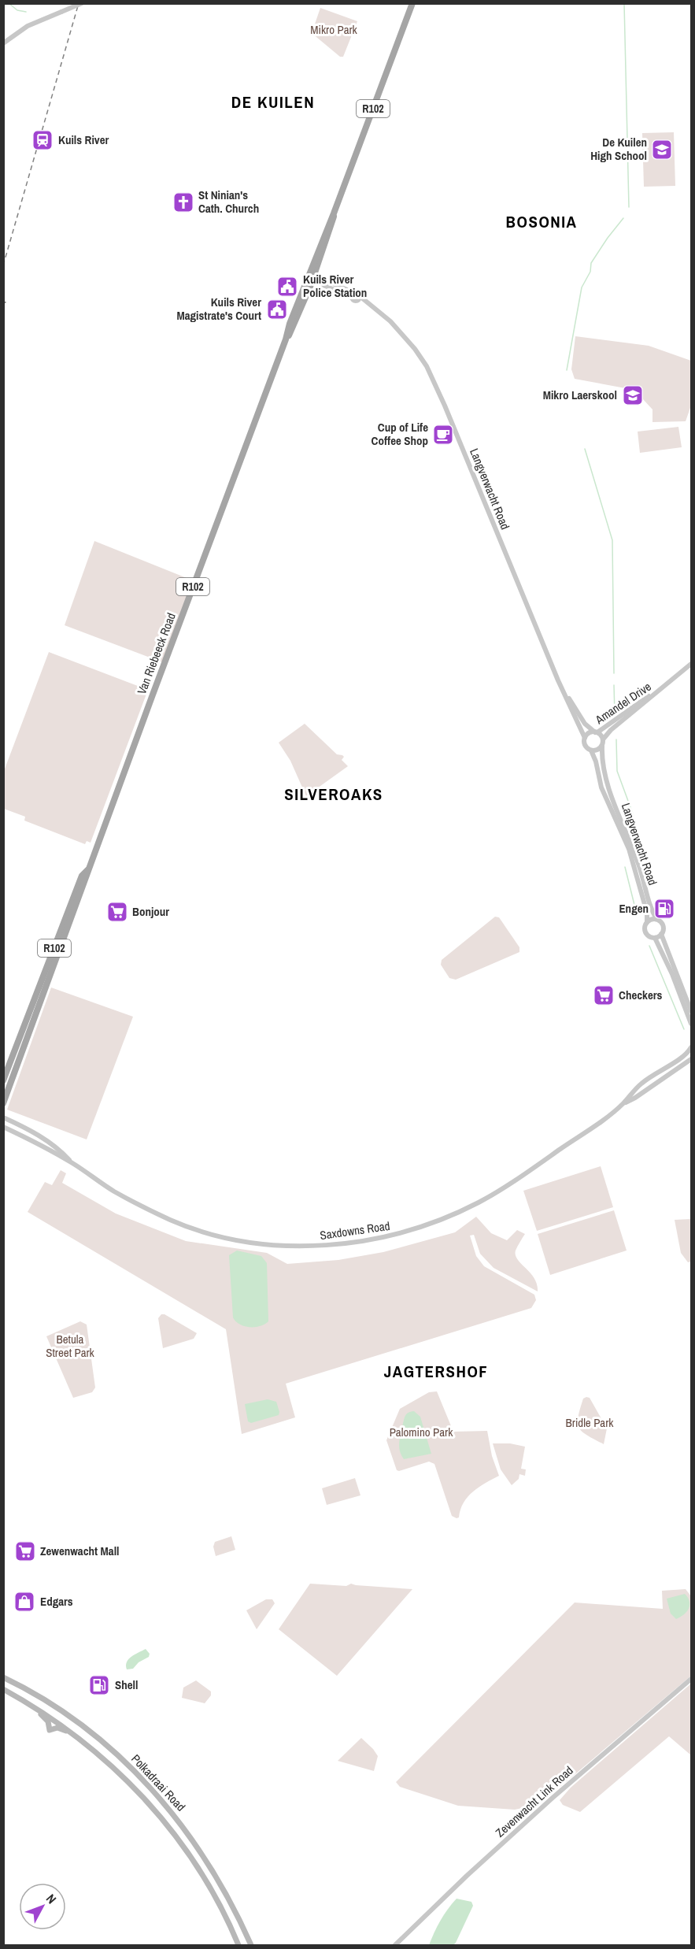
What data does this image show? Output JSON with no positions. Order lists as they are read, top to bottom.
{
  "streets": {
    "main road": ["R102", "Van Riebeeck Road", "Polkadraai Road"],
    "street": [
      "Langverwacht Road",
      "Amandel Drive",
      "Saxdowns Road",
      "Zevenwacht Link Road"
    ]
  },
  "crossings": [
    ["Langverwacht Road", "Van Riebeeck Road"],
    ["Langverwacht Road", "Amandel Drive"]
  ],
  "districts": [
    "DE KUILEN",
    "BOSONIA",
    "SILVEROAKS",
    "JAGTERSHOF"
  ],
  "parks": [
    "Mikro Park",
    "Betula Street Park",
    "Bridle Park",
    "Palomino Park"
  ],
  "places": {
    "station": ["Kuils River"],
    "school or university": ["De Kuilen High School", "Mikro Laerskool"],
    "church": ["St Ninian's Cath. Church"],
    "public building": ["Kuils River Police Station", "Kuils River Magistrate's Court"],
    "cafe": ["Cup of Life Coffee Shop"],
    "fuel station": ["Engen", "Shell"],
    "supermarket": ["Bonjour", "Checkers", "Zewenwacht Mall"],
    "shop": ["Edgars"]
  },
  "north": "top right"
}
